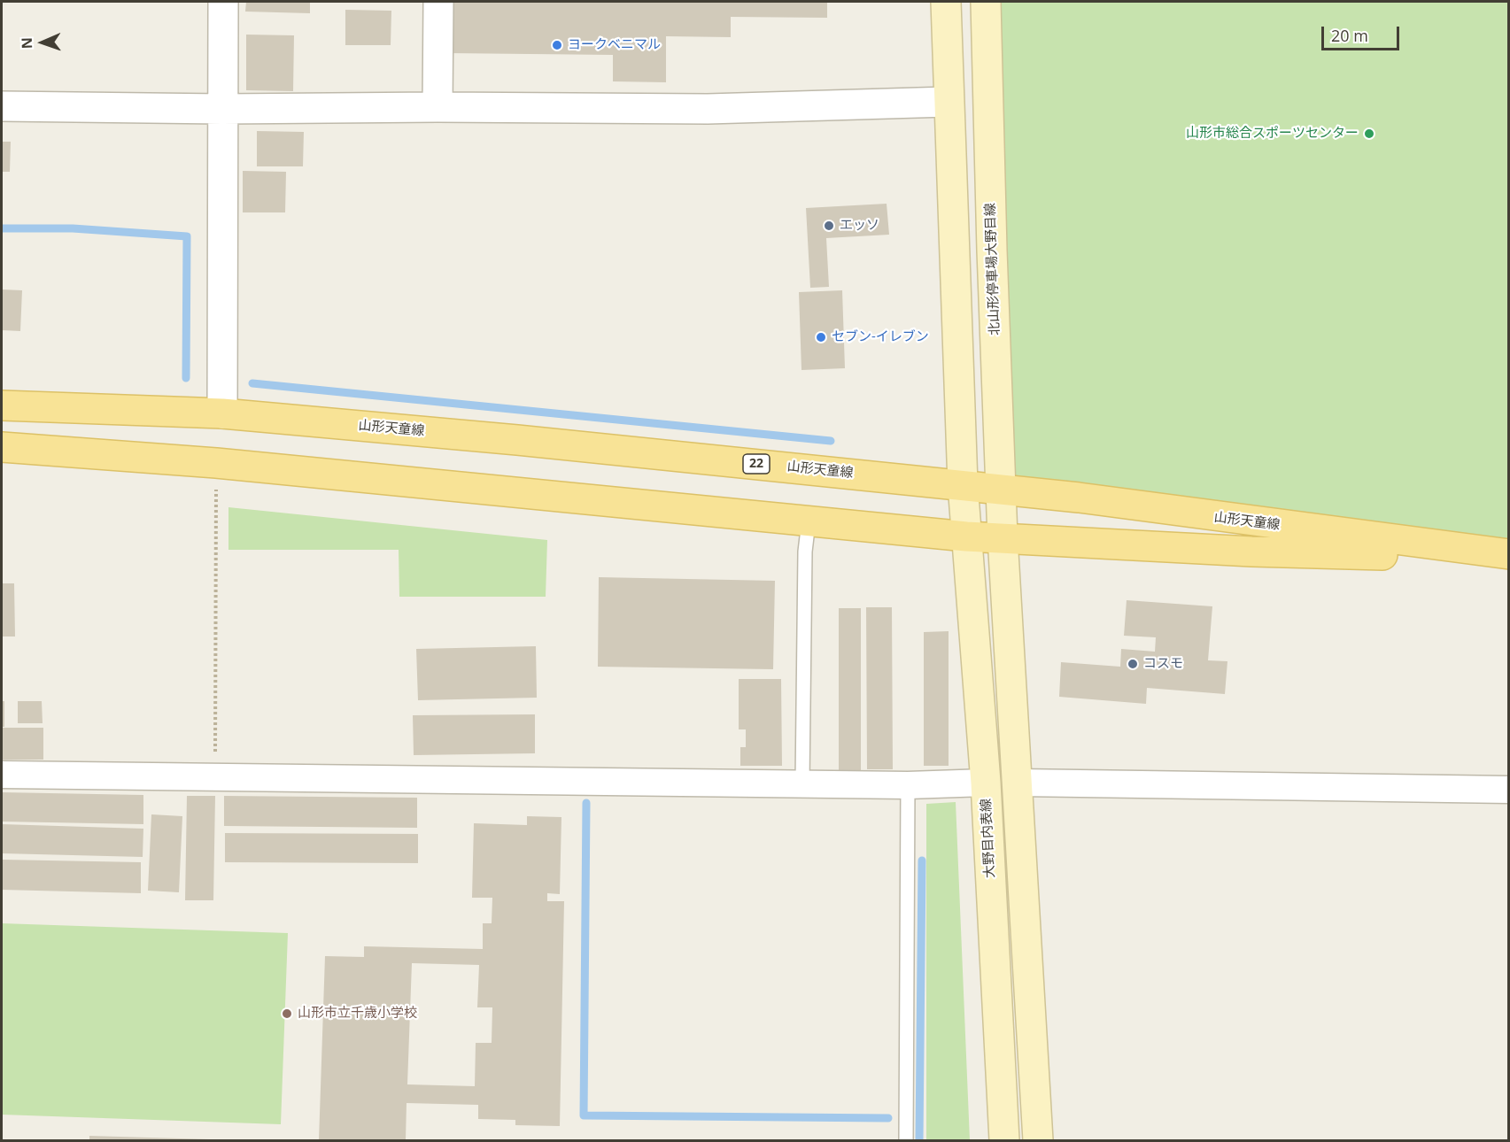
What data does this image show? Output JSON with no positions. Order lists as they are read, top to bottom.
{
  "streets": {
    "main road": [
      "北山形停車場大野目線",
      "山形天童線",
      "22",
      "大野目内表線"
    ]
  },
  "crossings": [
    ["北山形停車場大野目線", "山形天童線"],
    ["山形天童線", "大野目内表線"]
  ],
  "places": [
    "ヨークベニマル",
    "山形市総合スポーツセンター",
    "エッソ",
    "セブン-イレブン",
    "コスモ",
    "山形市立千歳小学校"
  ],
  "scale_bar": "20 m",
  "north": "left"
}
